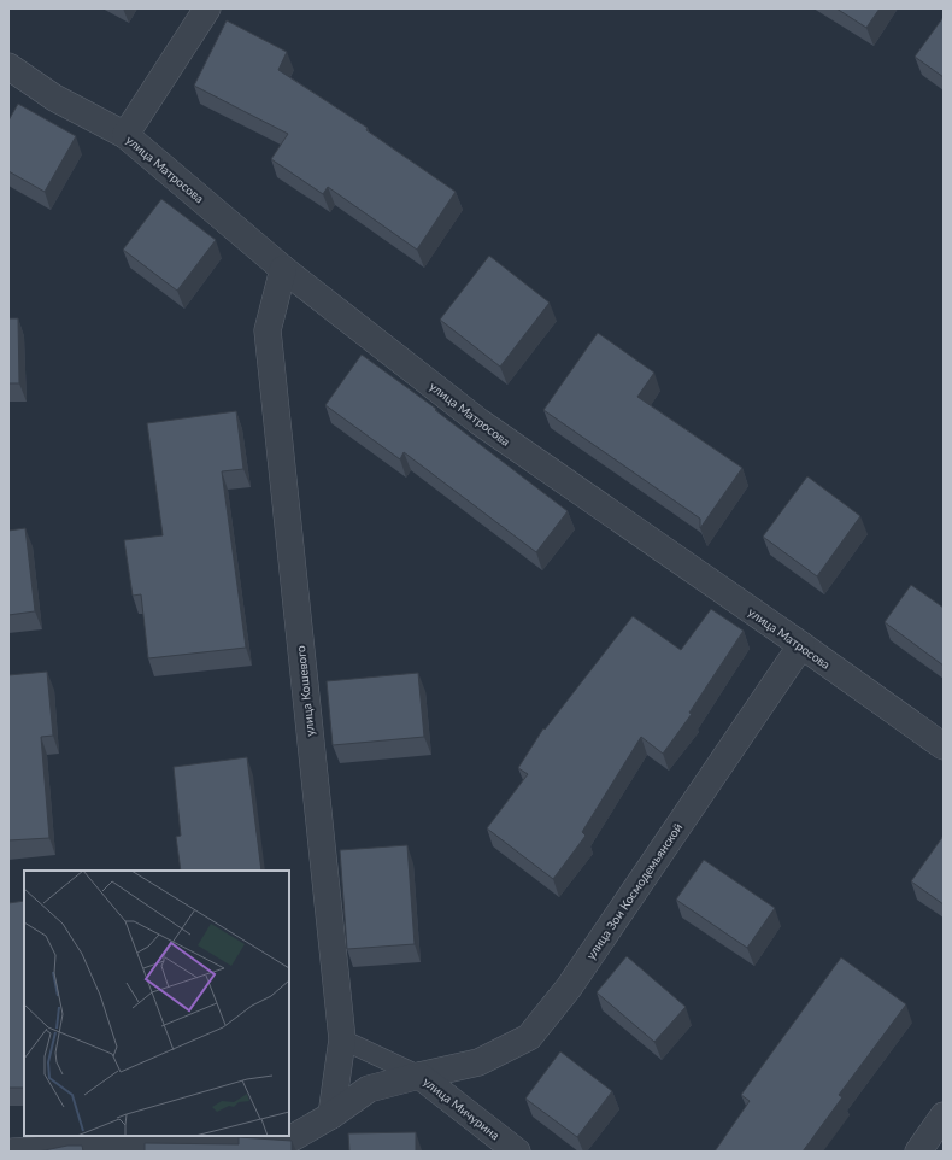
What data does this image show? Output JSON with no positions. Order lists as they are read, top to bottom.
{
  "streets": {
    "street": [
      "улица Матросова",
      "улица Кошевого",
      "улица Зои Космодемьянской",
      "улица Мичурина"
    ]
  },
  "crossings": [
    ["улица Матросова", "улица Кошевого"],
    ["улица Матросова", "улица Зои Космодемьянской"],
    ["улица Кошевого", "улица Мичурина"],
    ["улица Зои Космодемьянской", "улица Мичурина"]
  ]
}
